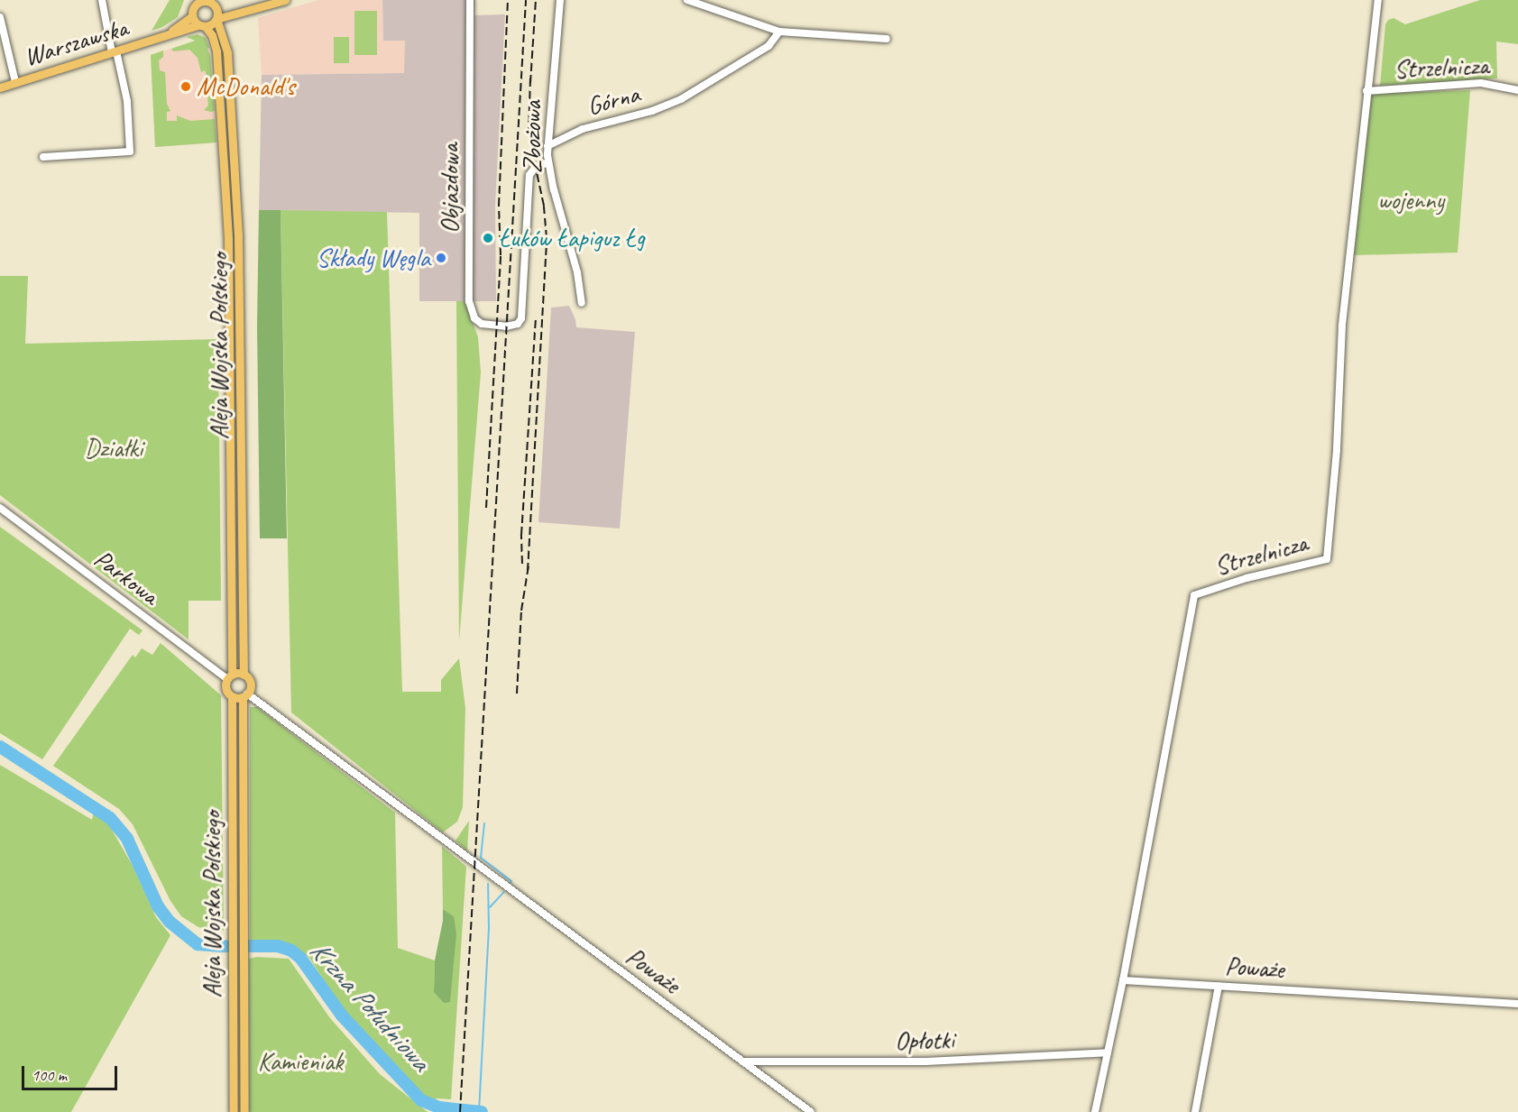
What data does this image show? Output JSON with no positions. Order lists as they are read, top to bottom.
{
  "streets": {
    "main road": ["Warszawska", "Aleja Wojska Polskiego"],
    "street": [
      "Strzelnicza",
      "Górna",
      "Zbożowa",
      "Objazdowa",
      "Parkowa",
      "Poważe",
      "Opłotki"
    ]
  },
  "crossings": [
    ["Warszawska", "Aleja Wojska Polskiego"],
    ["Strzelnicza", "Poważe"],
    ["Górna", "Zbożowa"],
    ["Zbożowa", "Objazdowa"],
    ["Aleja Wojska Polskiego", "Parkowa"],
    ["Aleja Wojska Polskiego", "Poważe"],
    ["Parkowa", "Poważe"],
    ["Poważe", "Opłotki"]
  ],
  "water": ["Krzna Południowa"],
  "parks": ["wojenny", "Działki", "Kamieniak"],
  "places": ["McDonald's", "Łuków Łapiguz Łg", "Składy Węgla"],
  "scale_bar": "100 m"
}
